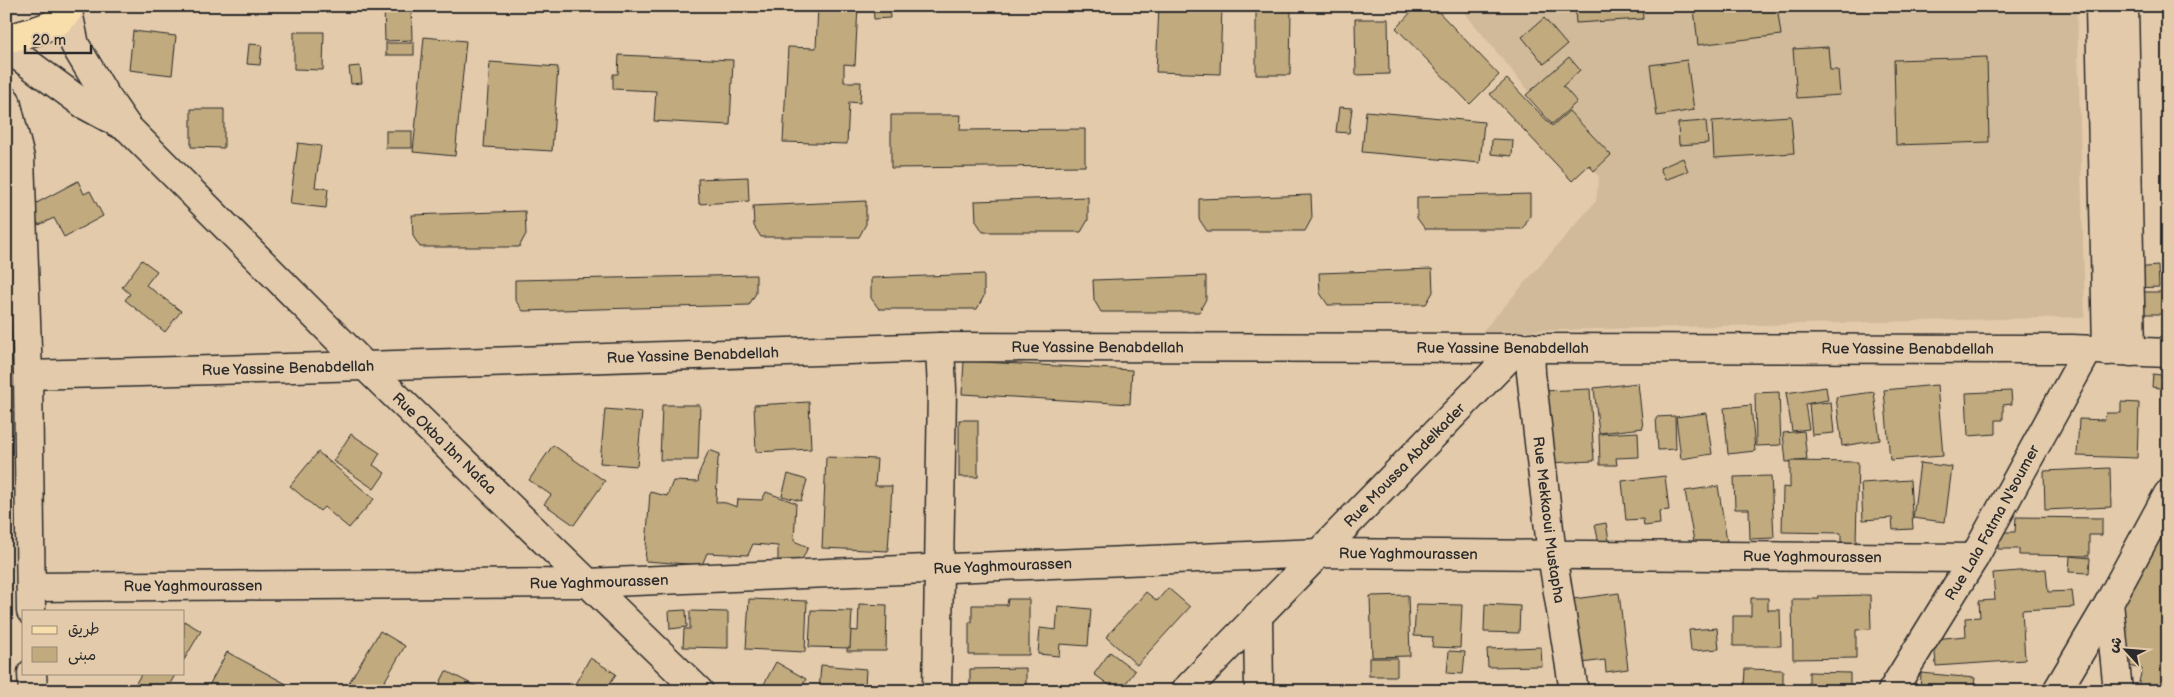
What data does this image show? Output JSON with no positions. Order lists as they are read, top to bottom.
{
  "streets": {
    "street": [
      "Rue Yassine Benabdellah",
      "Rue Okba Ibn Nafaa",
      "Rue Moussa Abdelkader",
      "Rue Mekkaoui Mustapha",
      "Rue Lala Fatma N'soumer",
      "Rue Yaghmourassen"
    ]
  },
  "crossings": [
    ["Rue Yassine Benabdellah", "Rue Okba Ibn Nafaa"],
    ["Rue Yassine Benabdellah", "Rue Moussa Abdelkader"],
    ["Rue Yassine Benabdellah", "Rue Mekkaoui Mustapha"],
    ["Rue Yassine Benabdellah", "Rue Lala Fatma N'soumer"],
    ["Rue Okba Ibn Nafaa", "Rue Yaghmourassen"],
    ["Rue Moussa Abdelkader", "Rue Mekkaoui Mustapha"],
    ["Rue Moussa Abdelkader", "Rue Yaghmourassen"],
    ["Rue Mekkaoui Mustapha", "Rue Yaghmourassen"],
    ["Rue Lala Fatma N'soumer", "Rue Yaghmourassen"]
  ],
  "legend": ["طريق", "مبنى"],
  "scale_bar": "20 m",
  "north": "top left"
}
